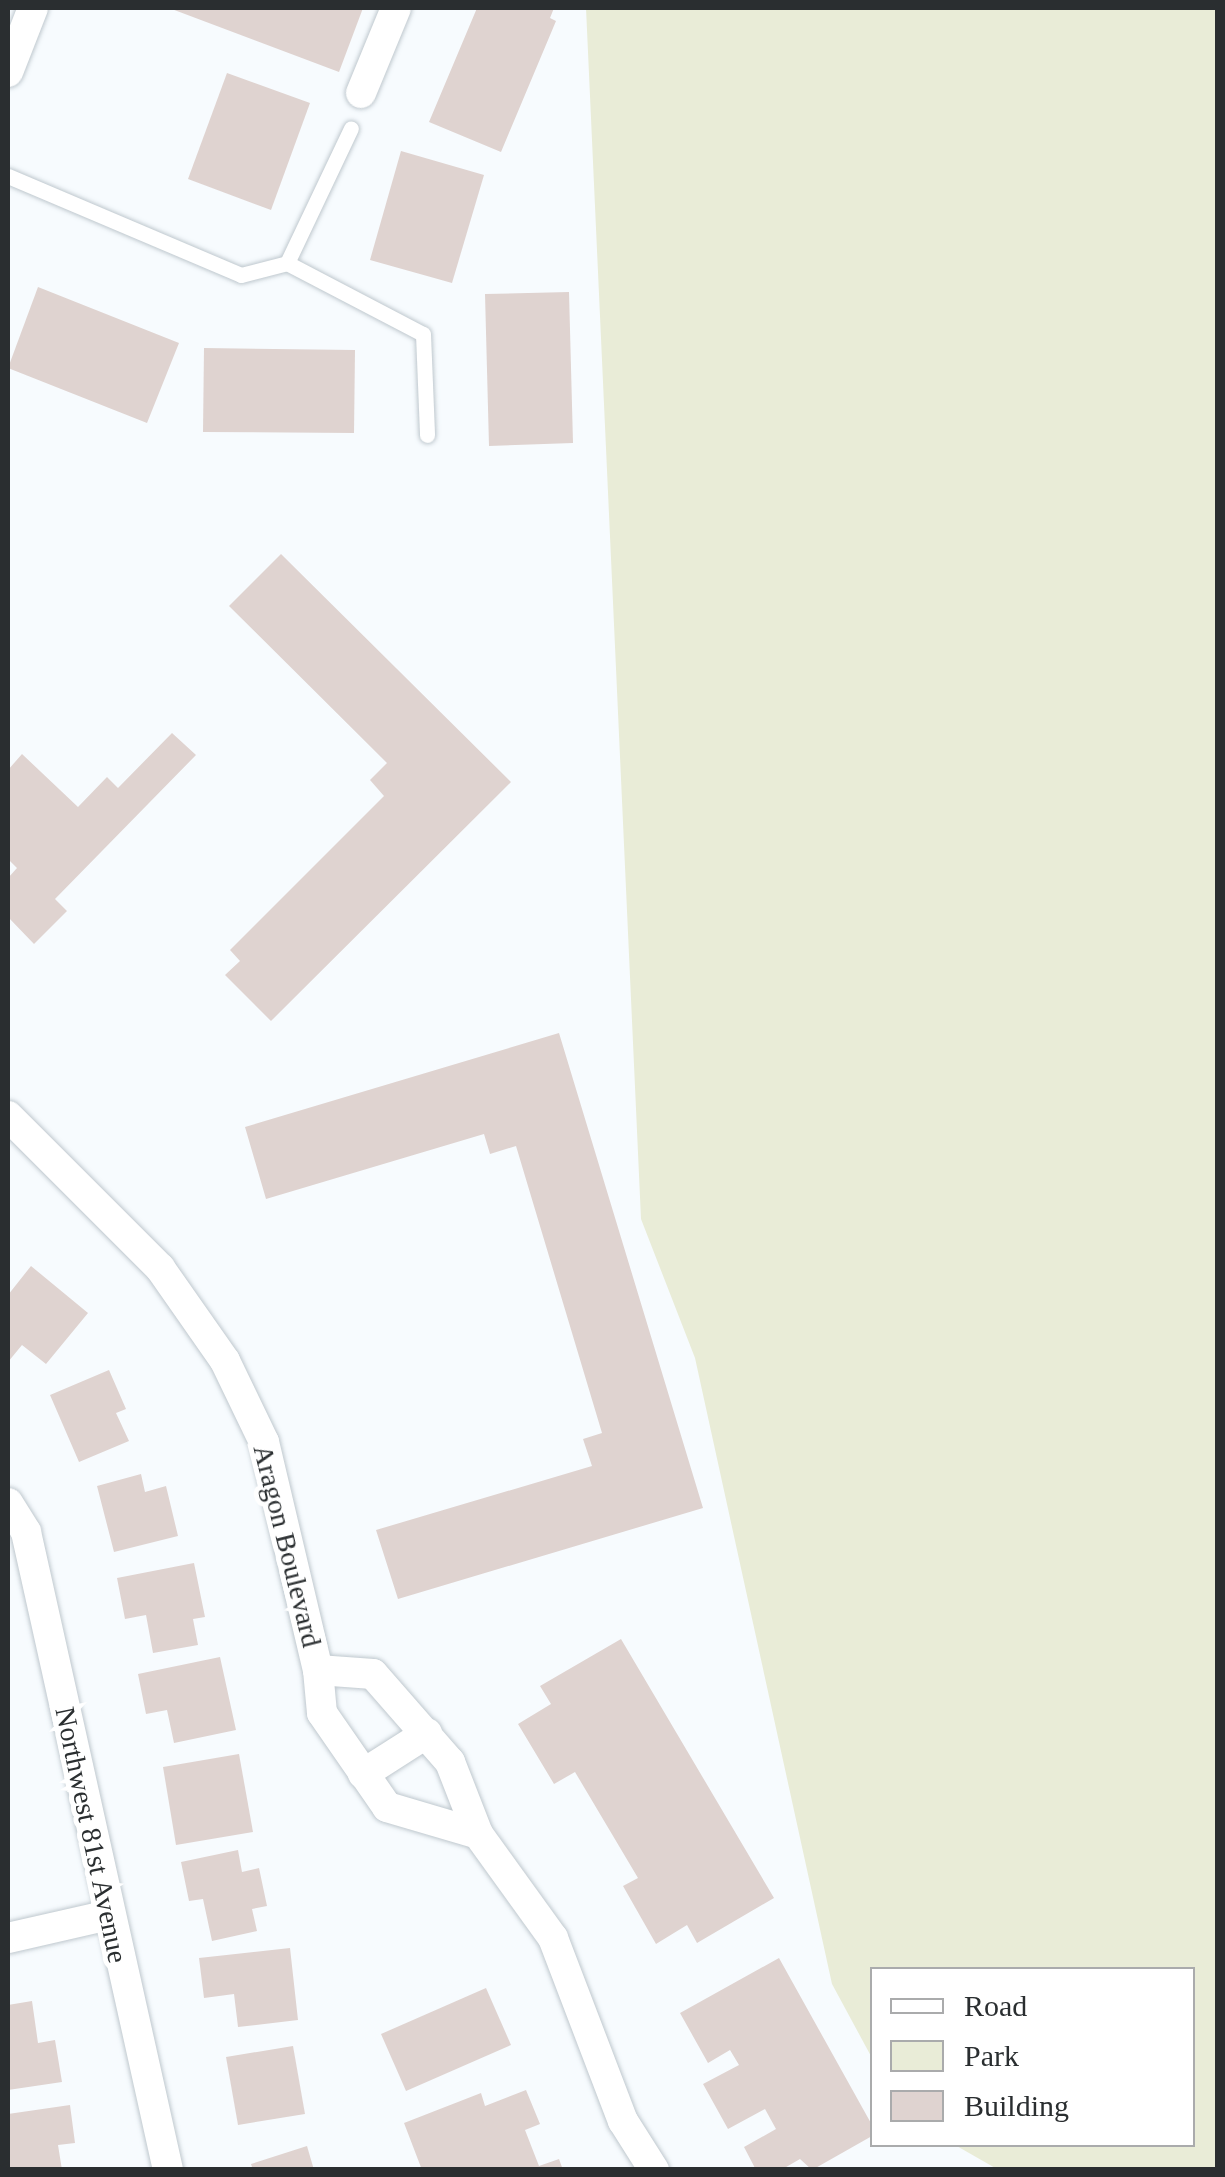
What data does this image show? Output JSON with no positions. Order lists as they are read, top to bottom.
{
  "streets": {
    "street": ["Aragon Boulevard", "Northwest 81st Avenue"]
  },
  "legend": ["Road", "Park", "Building"]
}
